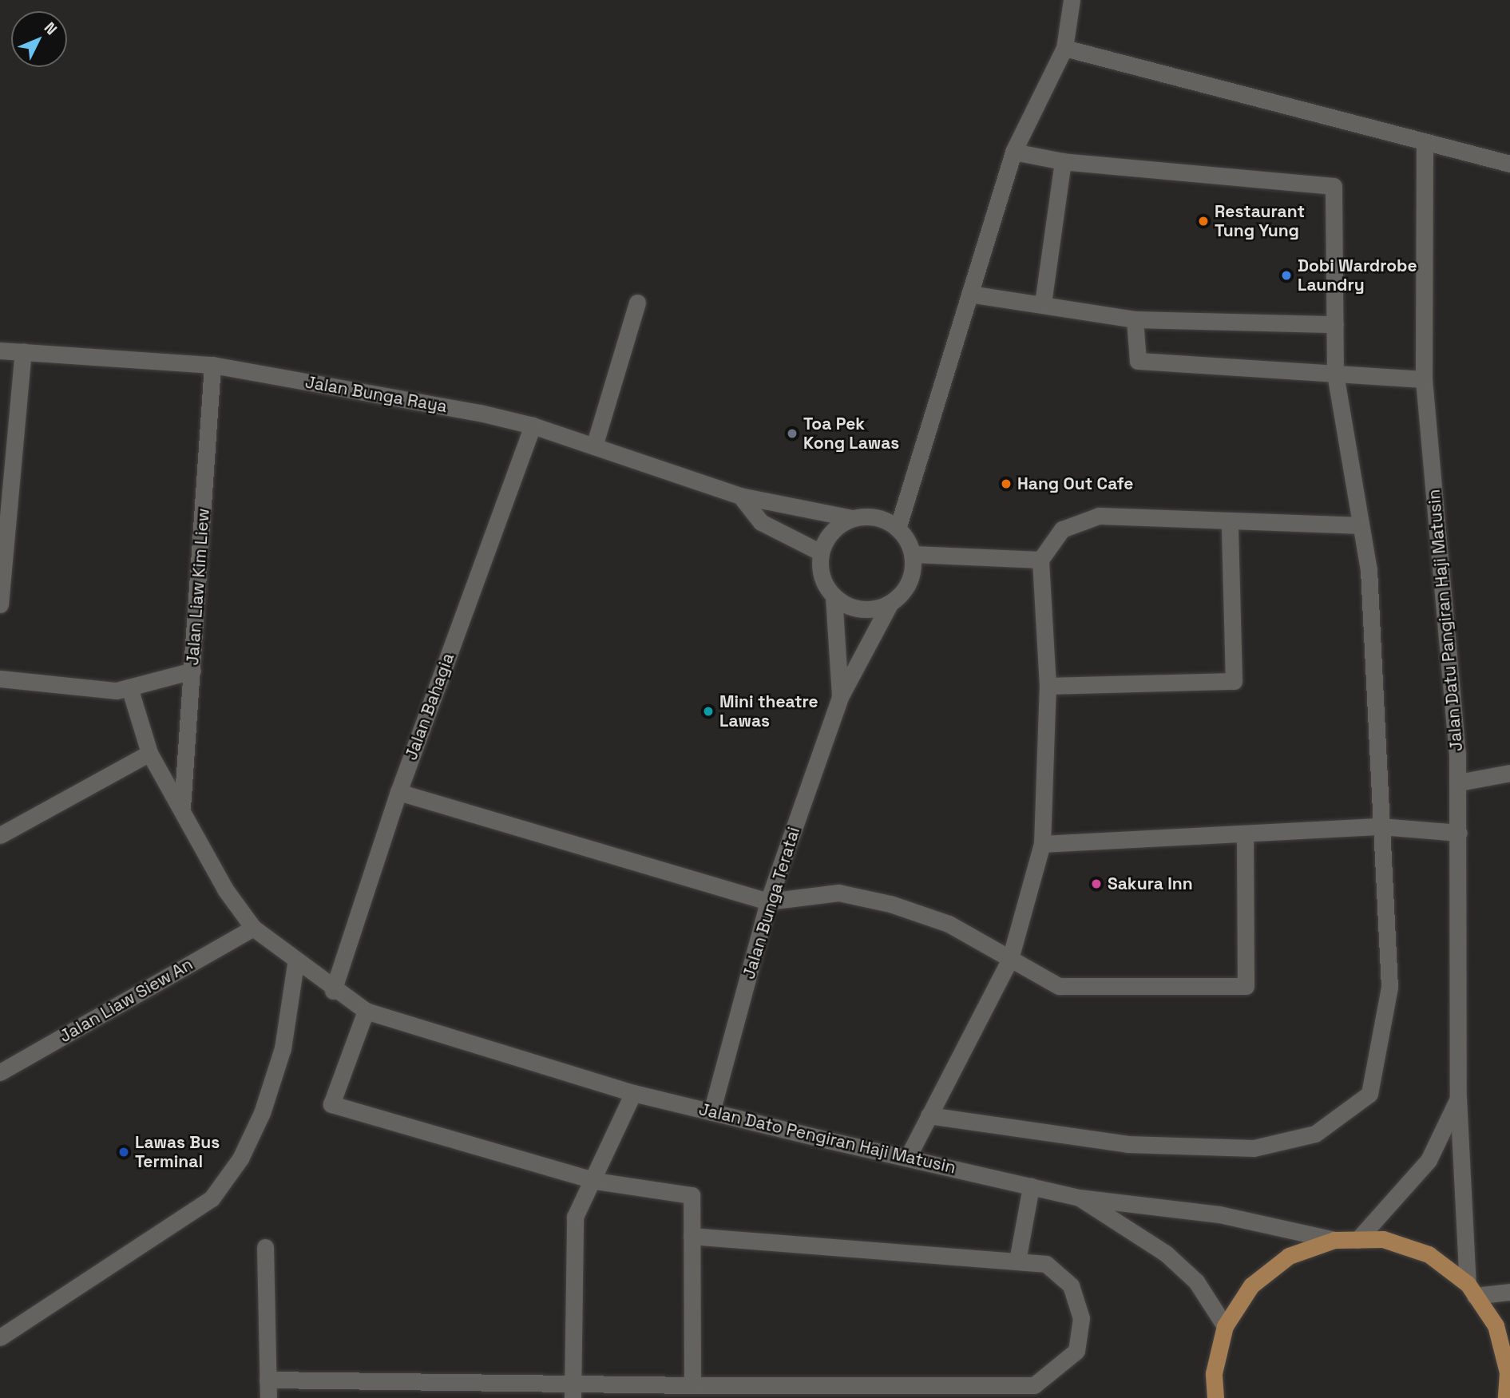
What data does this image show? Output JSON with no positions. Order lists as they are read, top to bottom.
{
  "streets": {
    "street": [
      "Jalan Bunga Raya",
      "Jalan Liaw Kim Liew",
      "Jalan Datu Pangiran Haji Matusin",
      "Jalan Bahagia",
      "Jalan Bunga Teratai",
      "Jalan Liaw Siew An",
      "Jalan Dato Pengiran Haji Matusin"
    ]
  },
  "crossings": [
    ["Jalan Bunga Raya", "Jalan Liaw Kim Liew"],
    ["Jalan Bunga Raya", "Jalan Bahagia"],
    ["Jalan Bahagia", "Jalan Dato Pengiran Haji Matusin"],
    ["Jalan Bunga Teratai", "Jalan Dato Pengiran Haji Matusin"]
  ],
  "places": [
    "Restaurant Tung Yung",
    "Dobi Wardrobe Laundry",
    "Toa Pek Kong Lawas",
    "Hang Out Cafe",
    "Mini theatre Lawas",
    "Sakura Inn",
    "Lawas Bus Terminal"
  ],
  "north": "top right"
}
